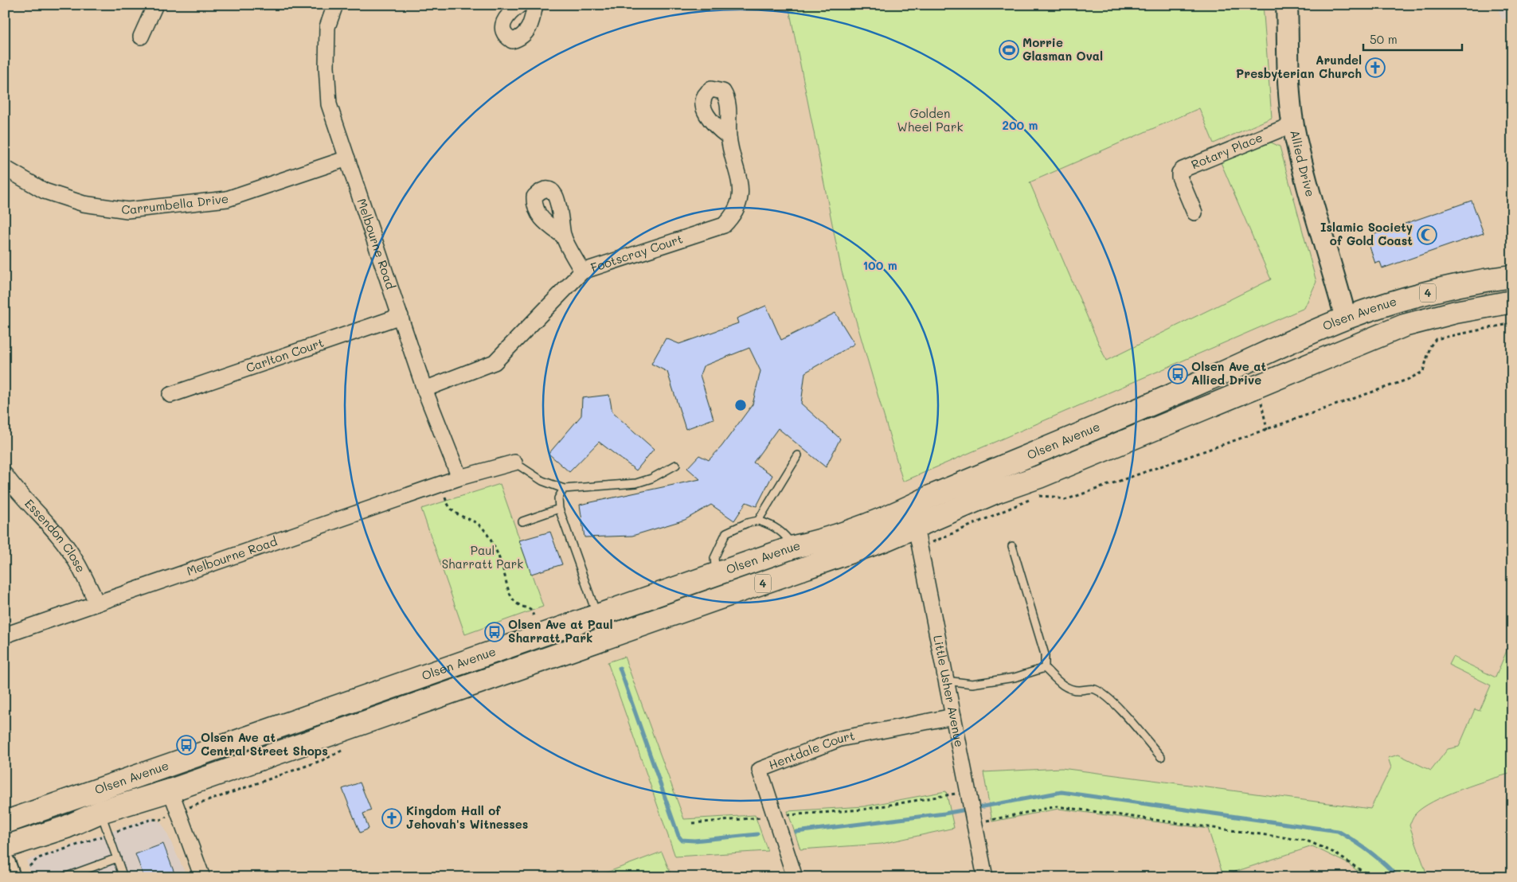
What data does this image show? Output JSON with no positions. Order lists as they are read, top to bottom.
{
  "streets": {
    "main road": ["4", "Olsen Avenue"],
    "street": [
      "Rotary Place",
      "Allied Drive",
      "Carrumbella Drive",
      "Melbourne Road",
      "Footscray Court",
      "Carlton Court",
      "Essendon Close",
      "Little Usher Avenue",
      "Hentdale Court"
    ]
  },
  "crossings": [
    ["Rotary Place", "Allied Drive"],
    ["Allied Drive", "Olsen Avenue"],
    ["Carrumbella Drive", "Melbourne Road"],
    ["Melbourne Road", "Footscray Court"],
    ["Melbourne Road", "Carlton Court"],
    ["Melbourne Road", "Essendon Close"],
    ["Olsen Avenue", "Little Usher Avenue"],
    ["Little Usher Avenue", "Hentdale Court"]
  ],
  "parks": ["Golden Wheel Park", "Paul Sharratt Park"],
  "places": {
    "sports": ["Morrie Glasman Oval"],
    "church": ["Arundel Presbyterian Church", "Kingdom Hall of Jehovah's Witnesses"],
    "mosque": ["Islamic Society of Gold Coast"],
    "bus stop": ["Olsen Ave at Allied Drive", "Olsen Ave at Paul Sharratt Park", "Olsen Ave at Central Street Shops"]
  },
  "scale_bar": "50 m",
  "rings": ["200 m", "100 m"]
}
